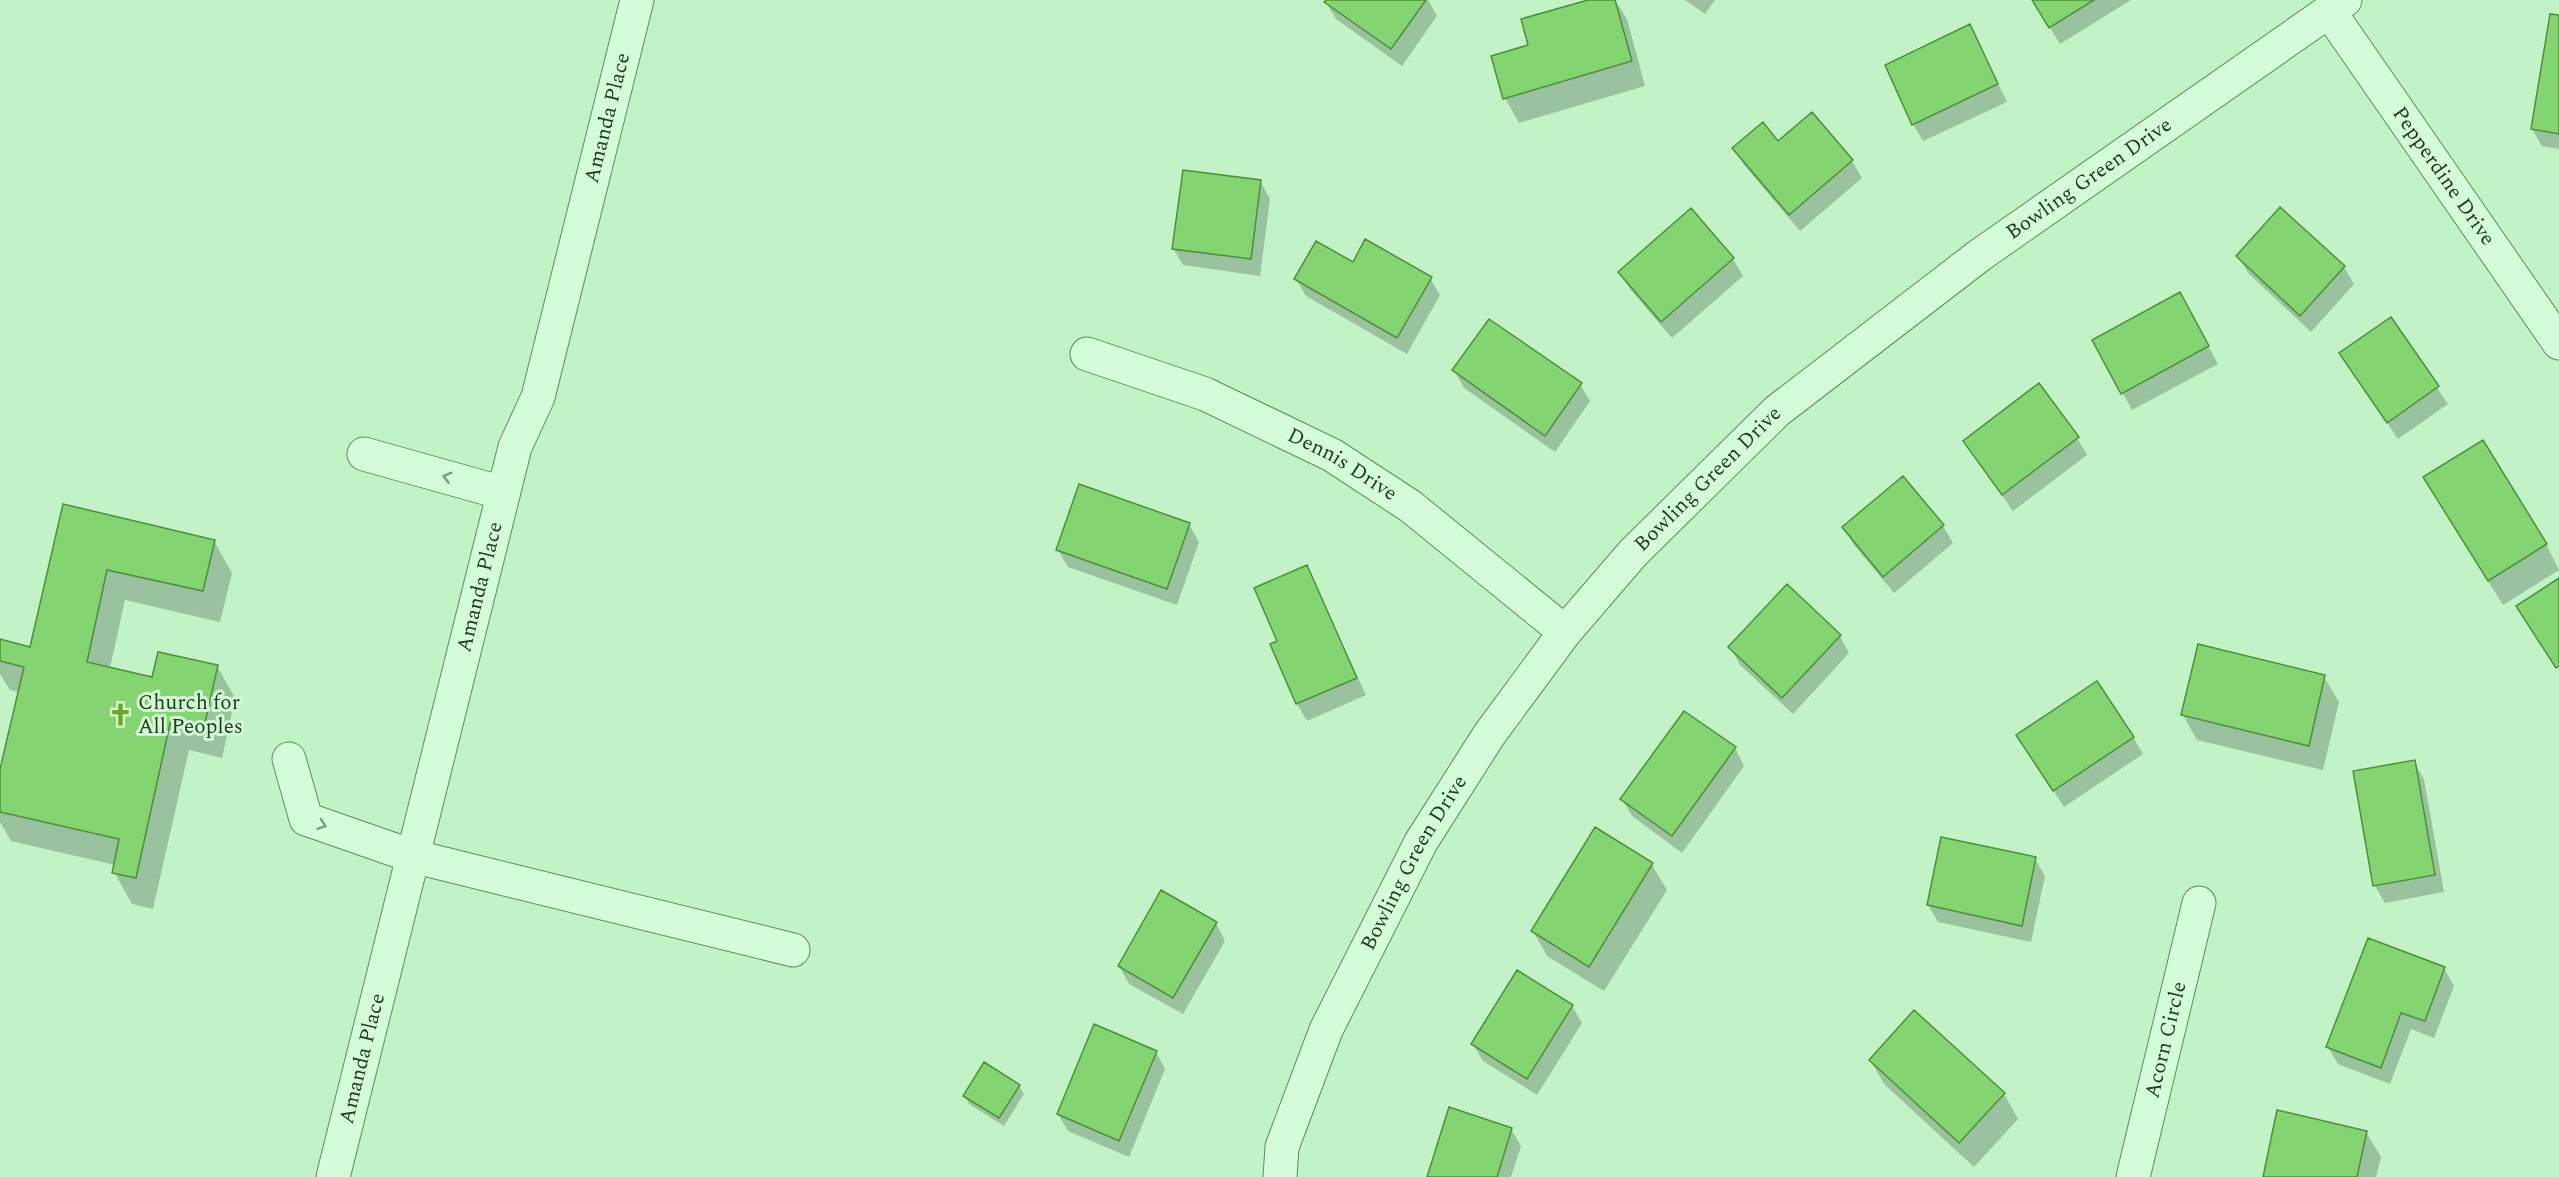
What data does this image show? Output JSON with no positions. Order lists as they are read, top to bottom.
{
  "streets": {
    "street": [
      "Amanda Place",
      "Pepperdine Drive",
      "Bowling Green Drive",
      "Dennis Drive",
      "Acorn Circle"
    ]
  },
  "crossings": [
    ["Pepperdine Drive", "Bowling Green Drive"],
    ["Bowling Green Drive", "Dennis Drive"]
  ],
  "places": {
    "church": ["Church for All Peoples"]
  }
}
